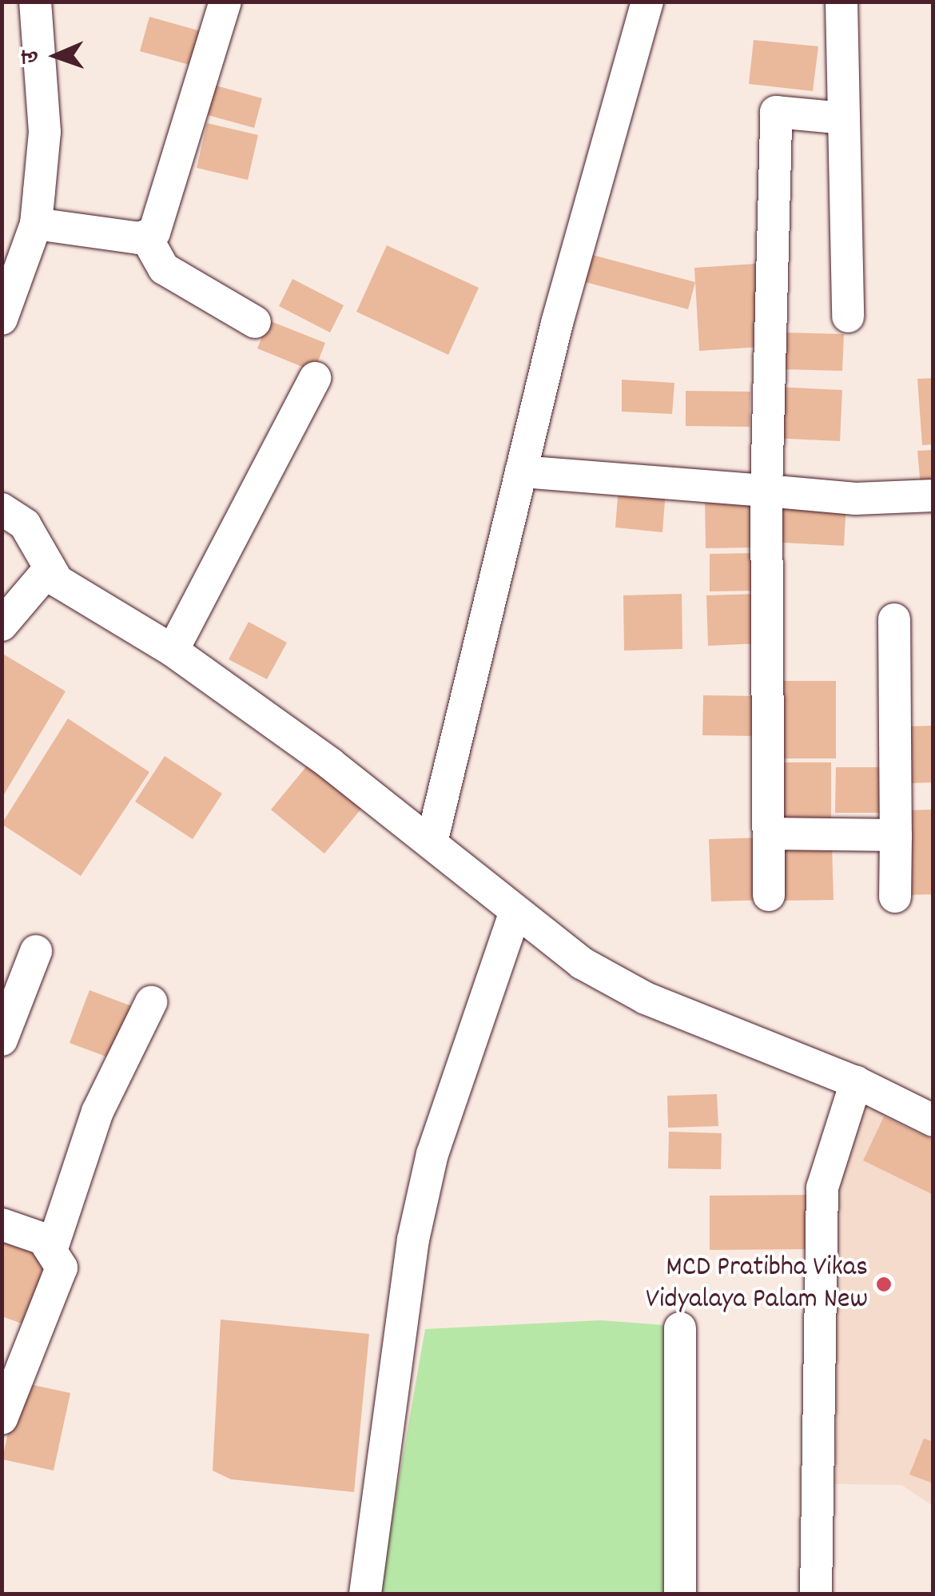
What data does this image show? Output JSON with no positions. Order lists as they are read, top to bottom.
{
  "places": ["MCD Pratibha Vikas Vidyalaya Palam New"],
  "north": "left"
}
